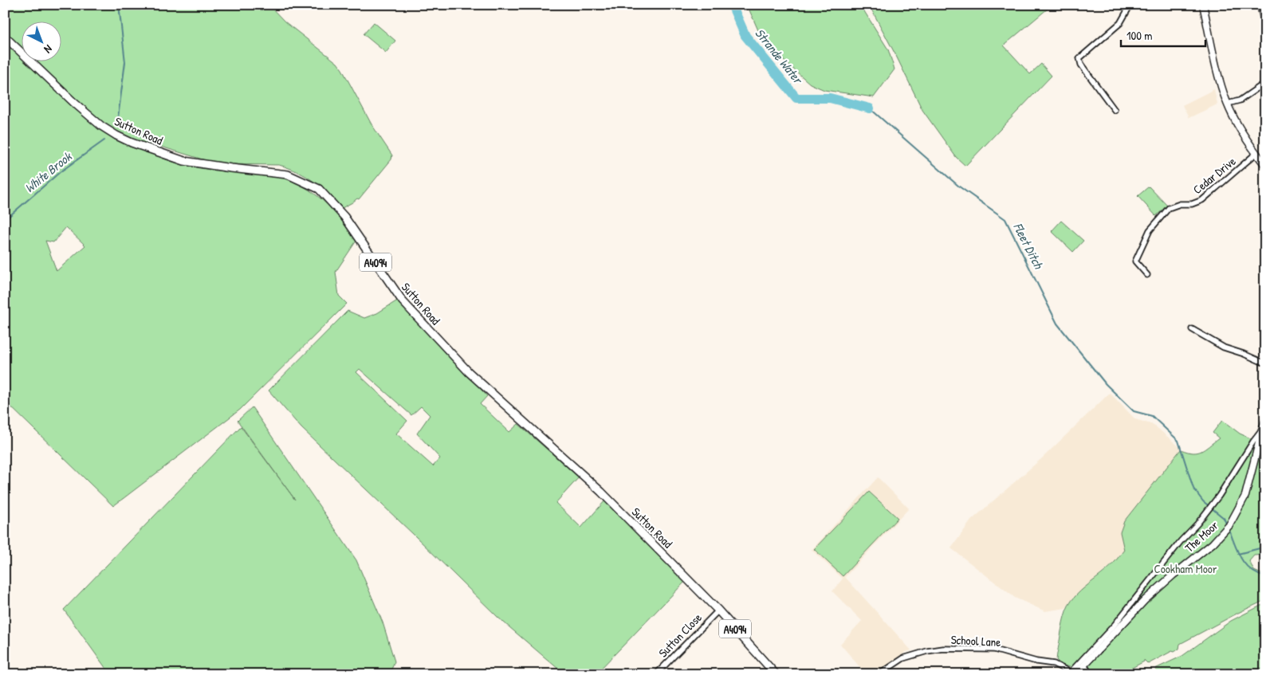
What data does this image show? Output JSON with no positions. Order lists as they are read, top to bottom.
{
  "streets": {
    "main road": ["Sutton Road", "A4094", "The Moor"],
    "street": ["Cedar Drive", "Sutton Close", "School Lane"]
  },
  "crossings": [
    ["Sutton Road", "Sutton Close"],
    ["The Moor", "School Lane"]
  ],
  "water": ["Strande Water", "White Brook", "Fleet Ditch"],
  "parks": ["Cookham Moor"],
  "scale_bar": "100 m",
  "north": "bottom right"
}
